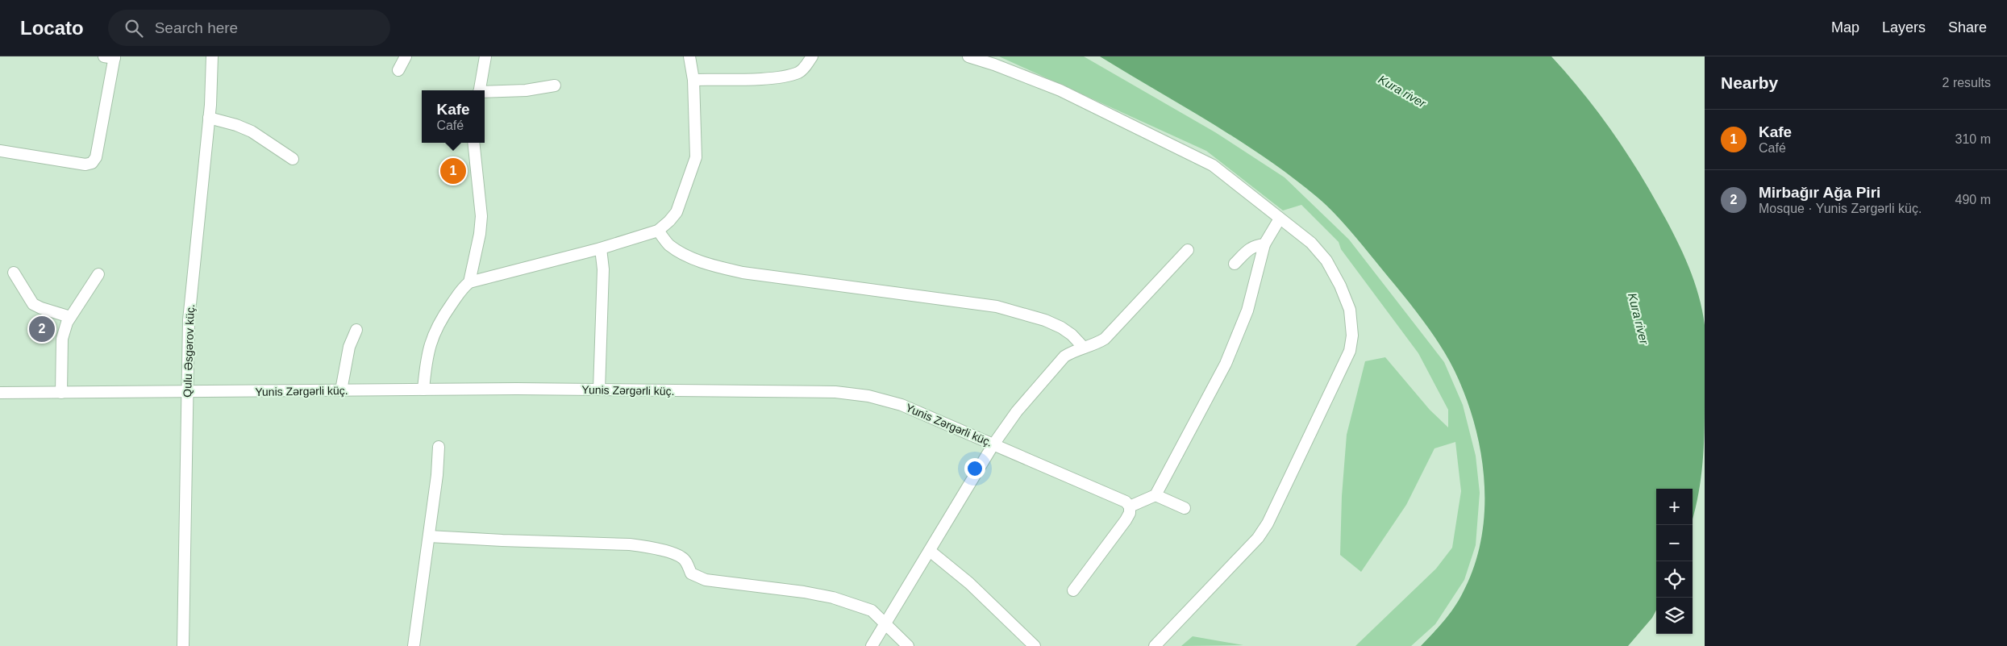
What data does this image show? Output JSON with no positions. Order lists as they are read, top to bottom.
{
  "streets": {
    "street": ["Qulu Əsgərov küç.", "Yunis Zərgərli küç."]
  },
  "crossings": [
    ["Qulu Əsgərov küç.", "Yunis Zərgərli küç."]
  ],
  "water": ["Kura river"],
  "page": {
    "header": "Locato",
    "search": "Search here",
    "nav": ["Map", "Layers", "Share"],
    "heading": ["Nearby", "2 results"],
    "popup": ["Kafe", "Café"],
    "list": [
      {
        "mark": "1",
        "name": "Kafe",
        "note": "Café",
        "value": "310 m"
      },
      {
        "mark": "2",
        "name": "Mirbağır Ağa Piri",
        "note": "Mosque · Yunis Zərgərli küç.",
        "value": "490 m"
      }
    ],
    "pins": ["1", "2"],
    "map_buttons": ["+", "−"]
  }
}
